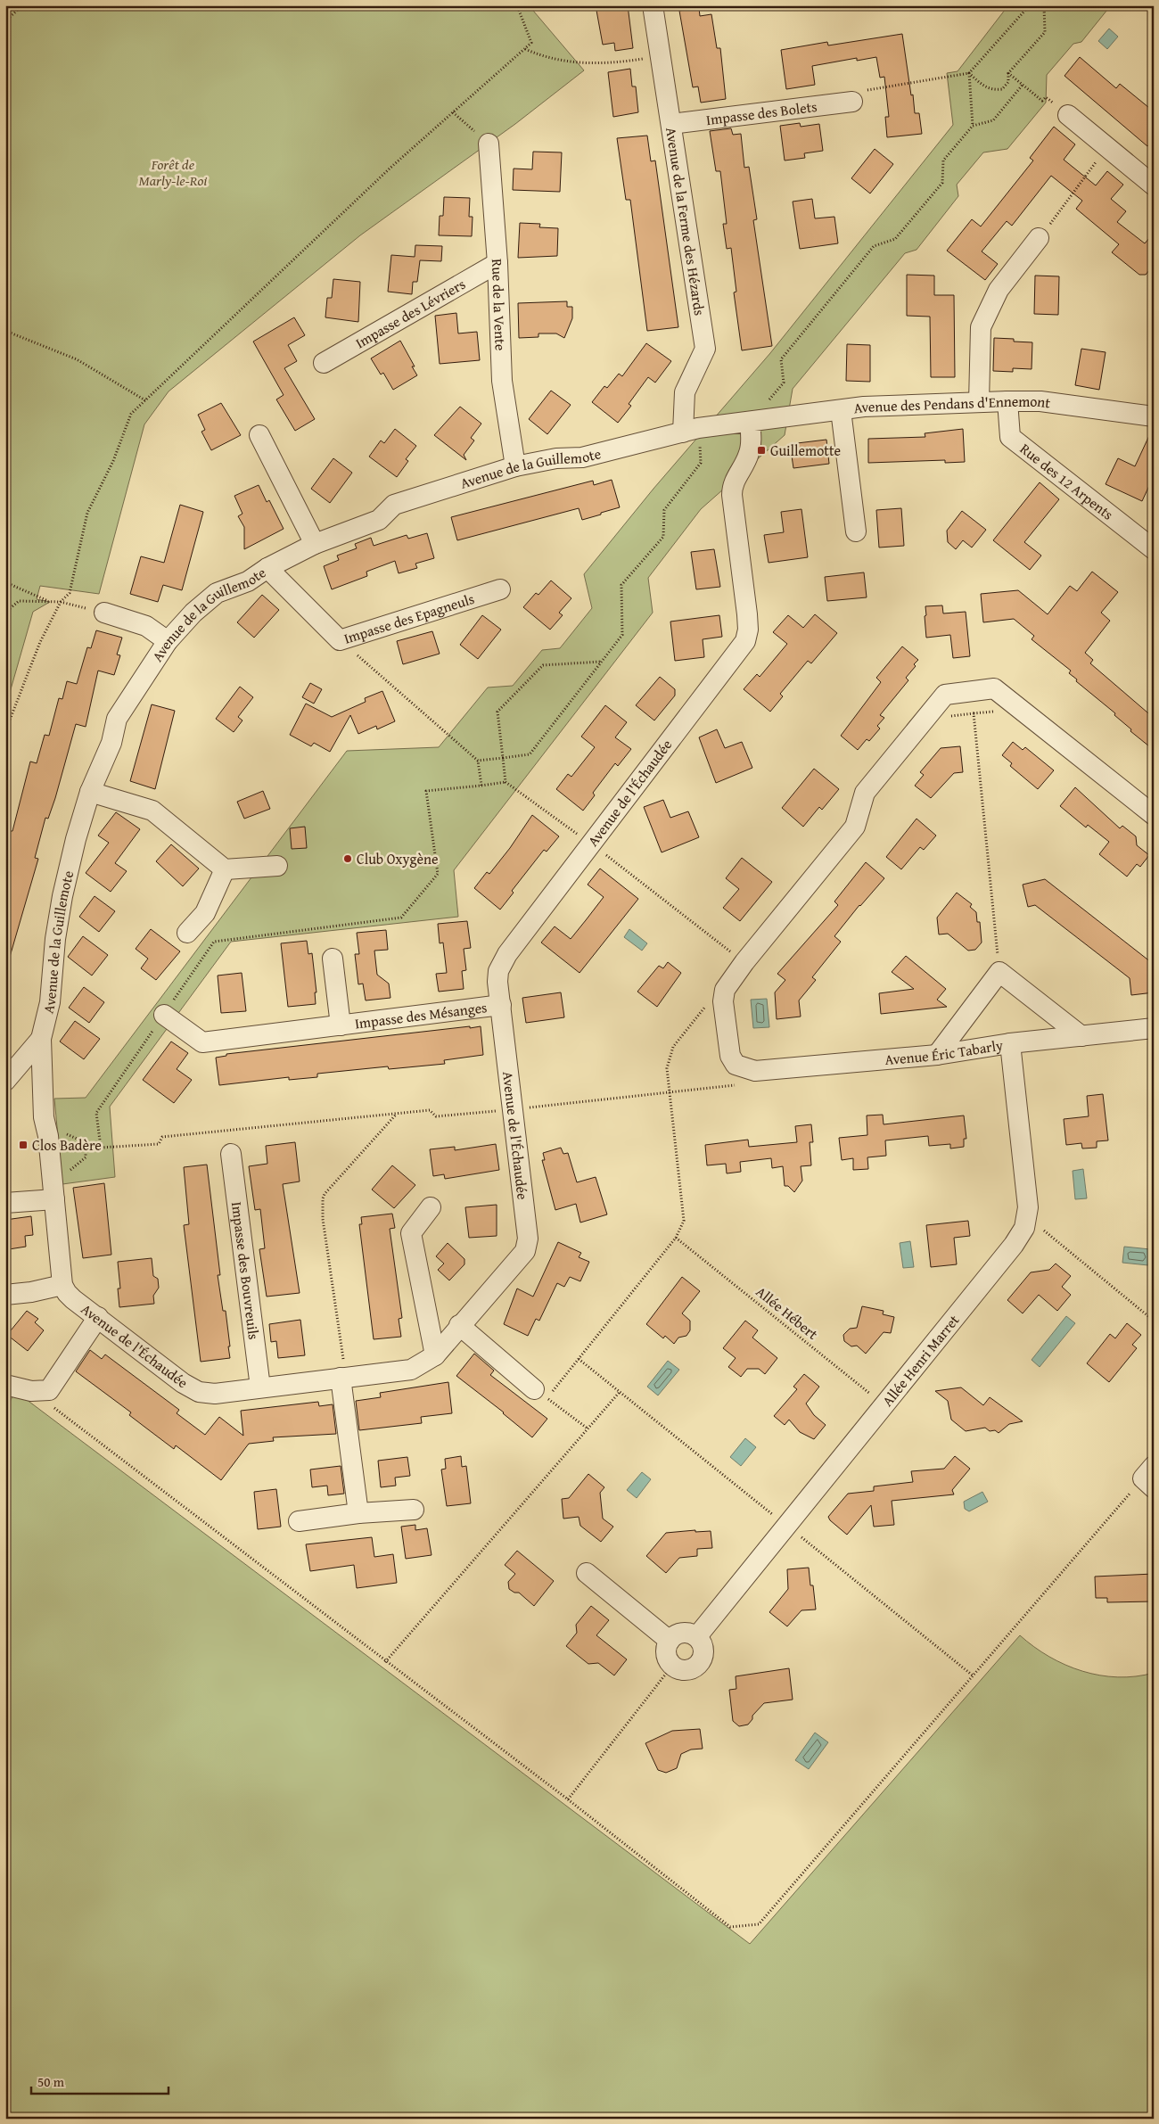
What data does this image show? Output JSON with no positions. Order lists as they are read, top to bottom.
{
  "streets": {
    "street": [
      "Impasse des Bolets",
      "Avenue de la Ferme des Hézards",
      "Rue de la Vente",
      "Impasse des Lévriers",
      "Avenue des Pendans d'Ennemont",
      "Avenue de la Guillemote",
      "Rue des 12 Arpents",
      "Impasse des Epagneuls",
      "Avenue de l'Échaudée",
      "Impasse des Mésanges",
      "Avenue Éric Tabarly",
      "Impasse des Bouvreuils",
      "Allée Henri Marret"
    ],
    "path": ["Allée Hébert"]
  },
  "crossings": [
    ["Impasse des Bolets", "Avenue de la Ferme des Hézards"],
    ["Avenue de la Ferme des Hézards", "Avenue de la Guillemote"],
    ["Rue de la Vente", "Impasse des Lévriers"],
    ["Rue de la Vente", "Avenue de la Guillemote"],
    ["Avenue des Pendans d'Ennemont", "Avenue de la Guillemote"],
    ["Avenue des Pendans d'Ennemont", "Rue des 12 Arpents"],
    ["Avenue des Pendans d'Ennemont", "Avenue de l'Échaudée"],
    ["Avenue de la Guillemote", "Impasse des Epagneuls"],
    ["Avenue de la Guillemote", "Avenue de l'Échaudée"],
    ["Avenue de l'Échaudée", "Impasse des Mésanges"],
    ["Avenue de l'Échaudée", "Impasse des Bouvreuils"],
    ["Allée Hébert", "Allée Henri Marret"]
  ],
  "parks": ["Forêt de Marly-le-Roi"],
  "places": {
    "transit": ["Guillemotte", "Clos Badère"],
    "other": ["Club Oxygène"]
  },
  "scale_bar": "50 m"
}
